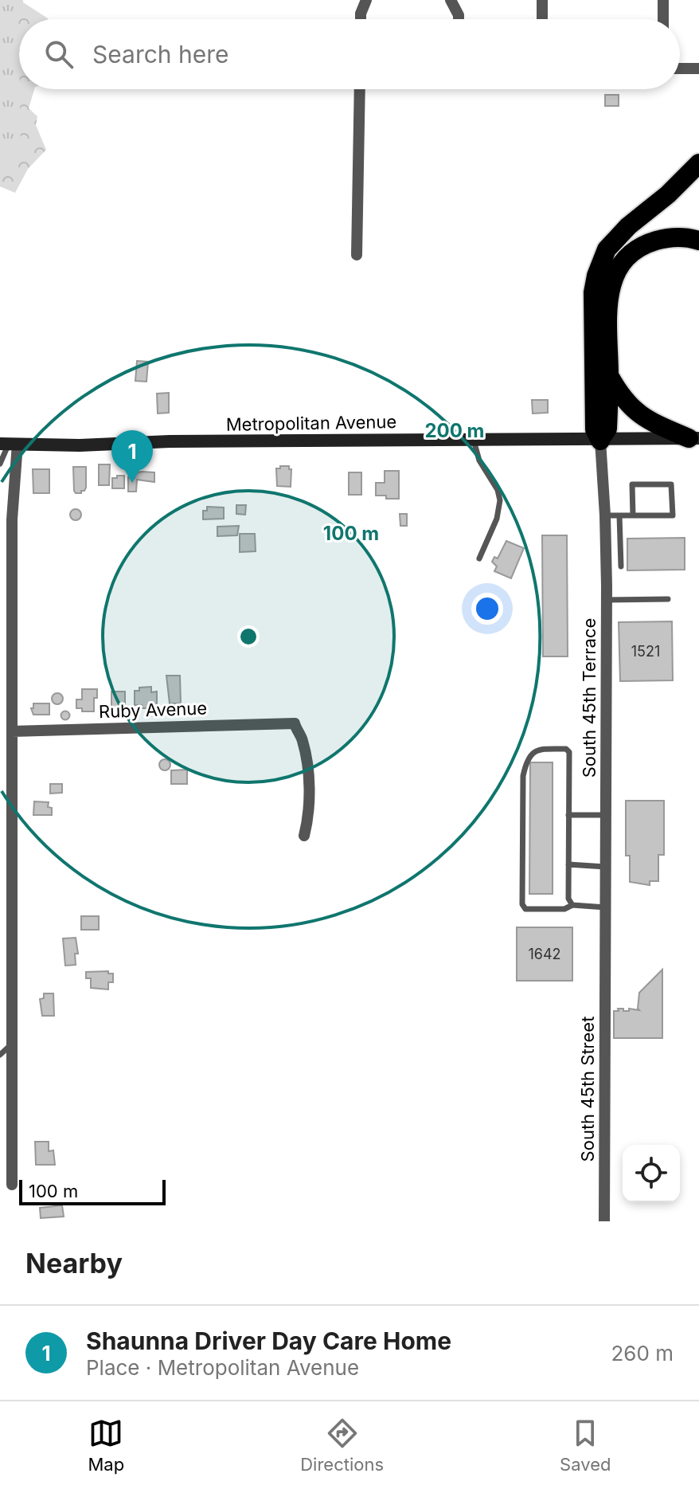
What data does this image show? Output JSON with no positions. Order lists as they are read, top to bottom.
{
  "streets": {
    "main road": ["Metropolitan Avenue"],
    "street": ["South 45th Terrace", "Ruby Avenue", "South 45th Street"]
  },
  "crossings": [
    ["Metropolitan Avenue", "South 45th Terrace"],
    ["South 45th Terrace", "South 45th Street"]
  ],
  "house_numbers": ["1521", "1642"],
  "scale_bar": "100 m",
  "page": {
    "search": "Search here",
    "pins": "1",
    "scale": "100 m",
    "heading": "Nearby",
    "list": [
      {
        "mark": "1",
        "name": "Shaunna Driver Day Care Home",
        "note": "Place · Metropolitan Avenue",
        "value": "260 m"
      }
    ],
    "nav": ["Map", "Directions", "Saved"]
  },
  "rings": ["200 m", "100 m"]
}
